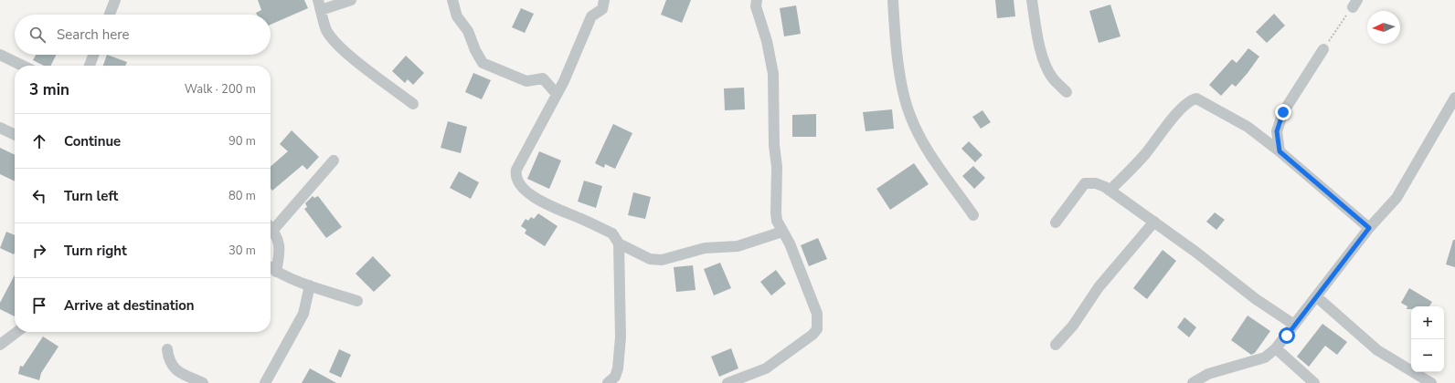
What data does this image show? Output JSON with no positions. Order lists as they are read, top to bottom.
{
  "north": "left",
  "page": {
    "search": "Search here",
    "heading": ["3 min", "Walk · 200 m"],
    "list": [
      ["Continue", "90 m"],
      ["Turn left", "80 m"],
      ["Turn right", "30 m"],
      "Arrive at destination"
    ],
    "map_buttons": ["+", "−"]
  }
}
